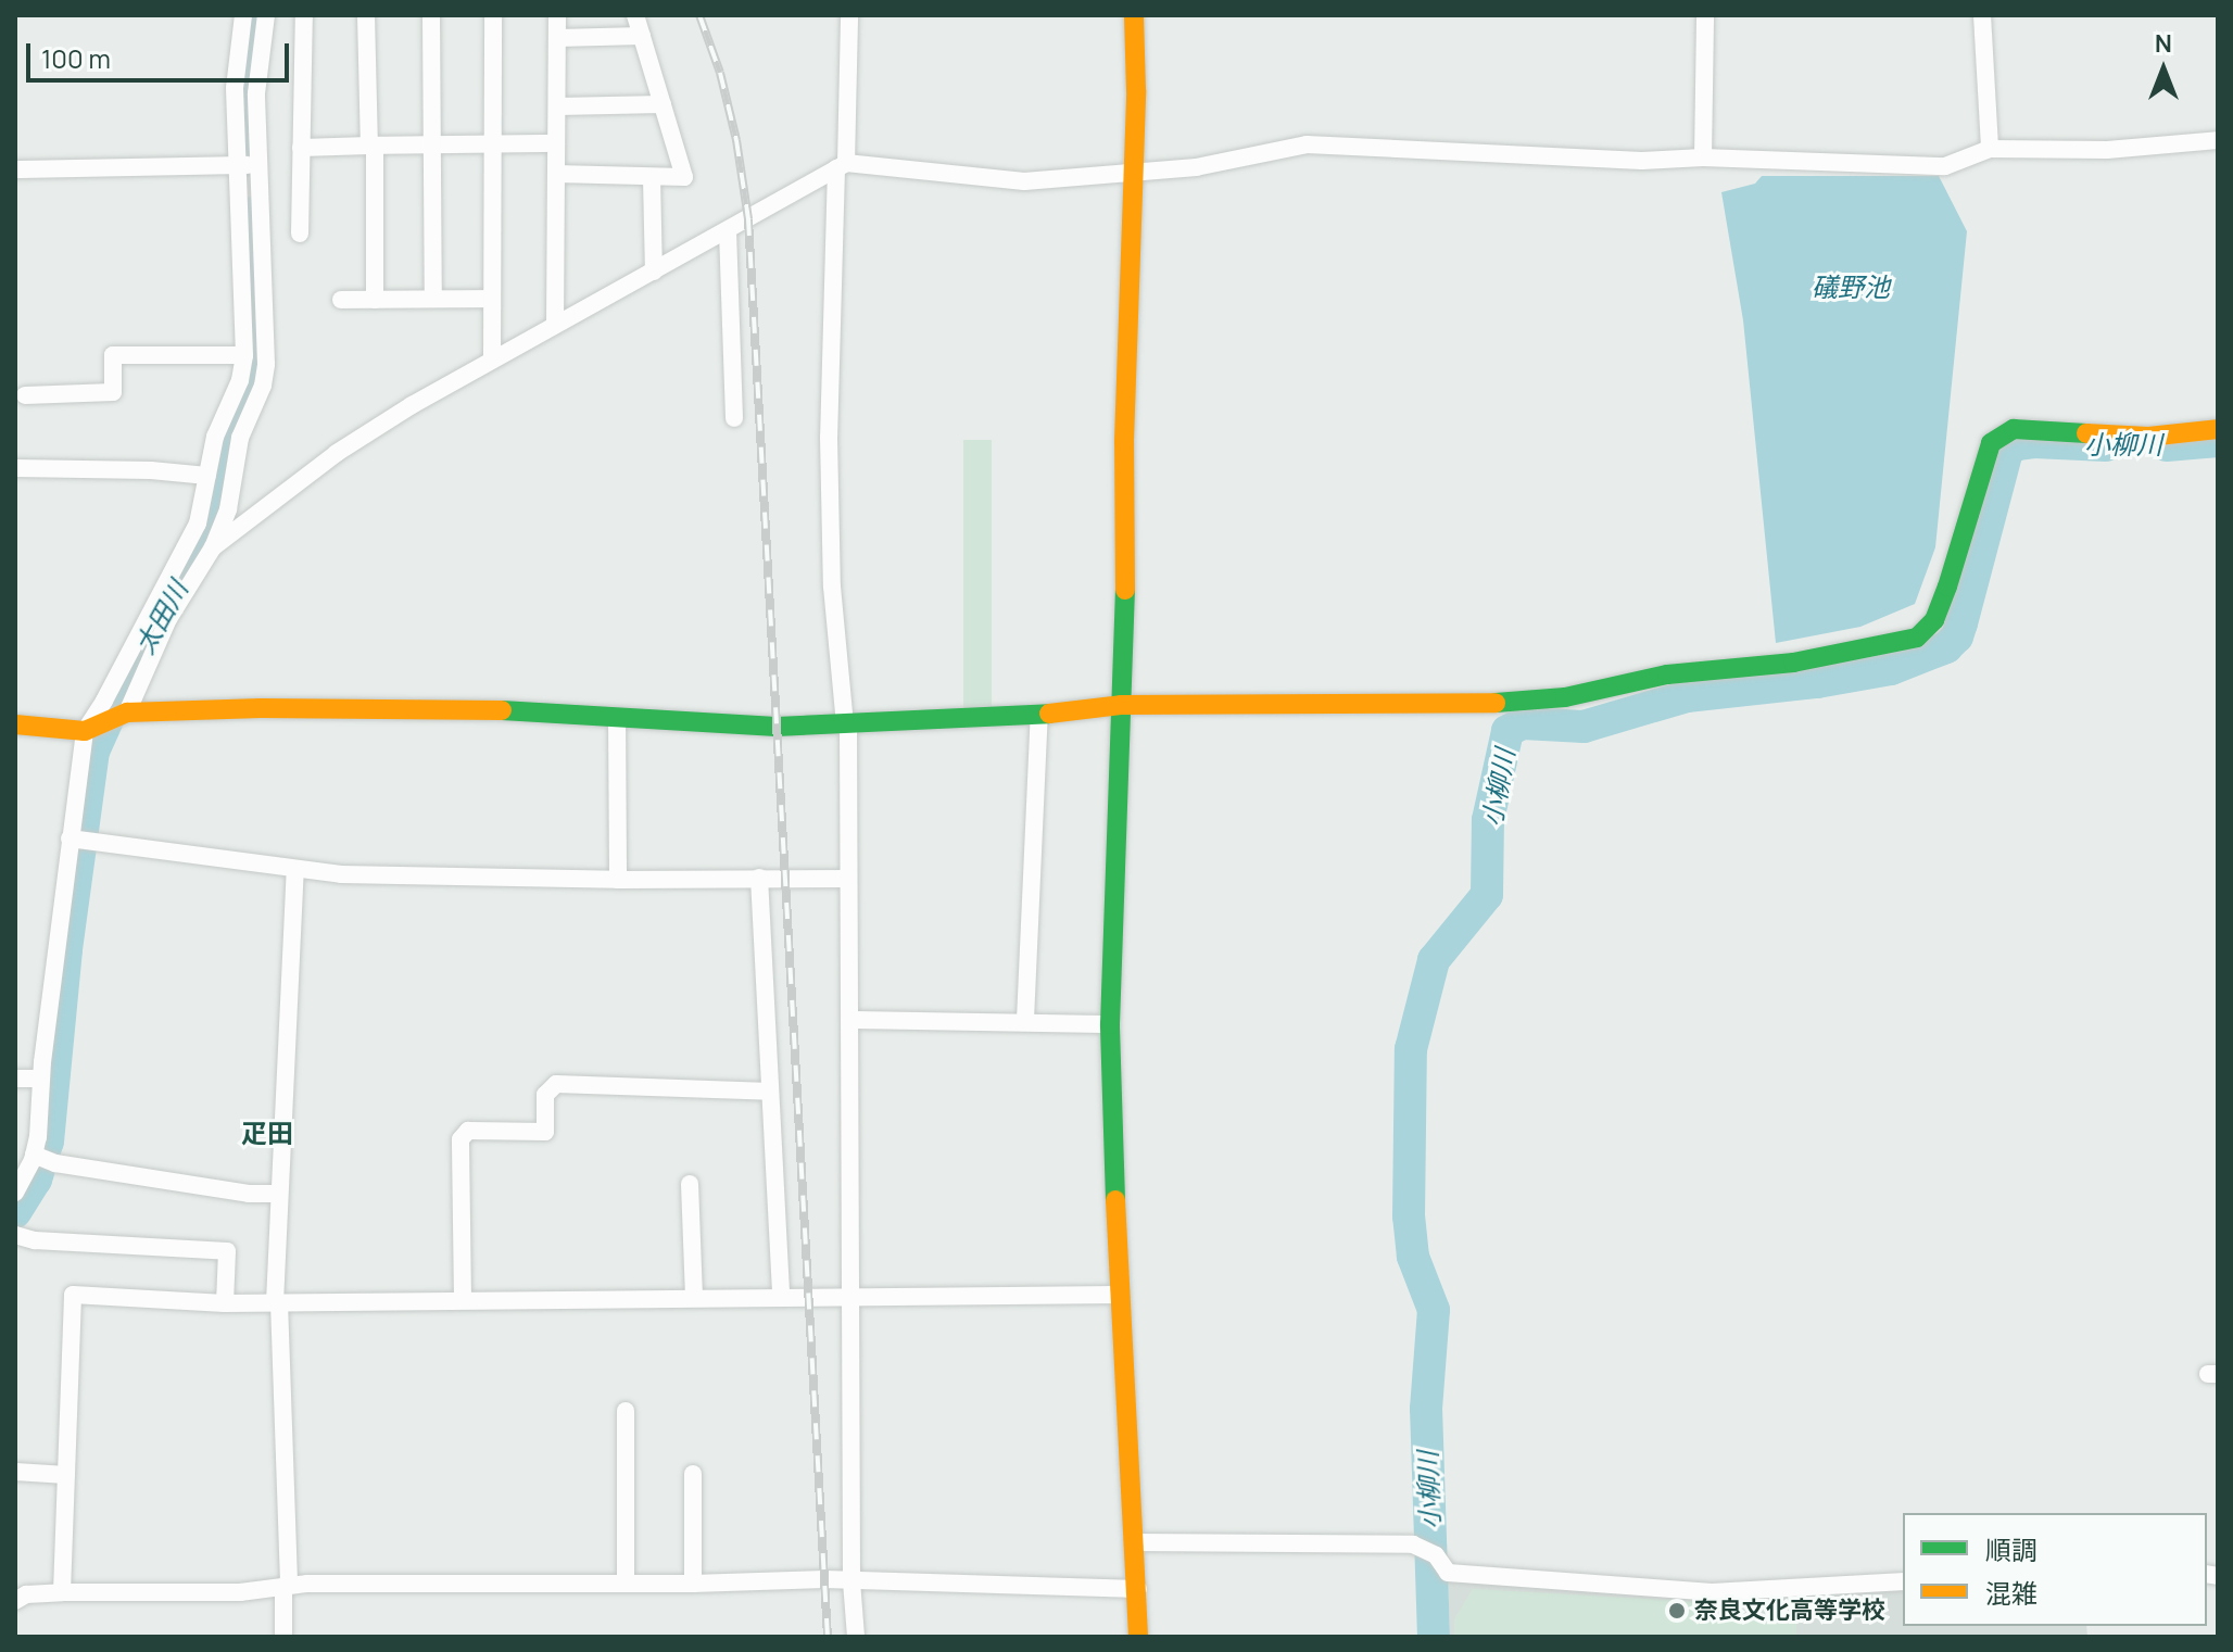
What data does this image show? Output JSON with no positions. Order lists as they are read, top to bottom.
{
  "districts": ["疋田"],
  "water": ["礒野池", "小柳川", "太田川"],
  "places": ["奈良文化高等学校"],
  "legend": ["順調", "混雑"],
  "scale_bar": "100 m",
  "north": "top"
}
